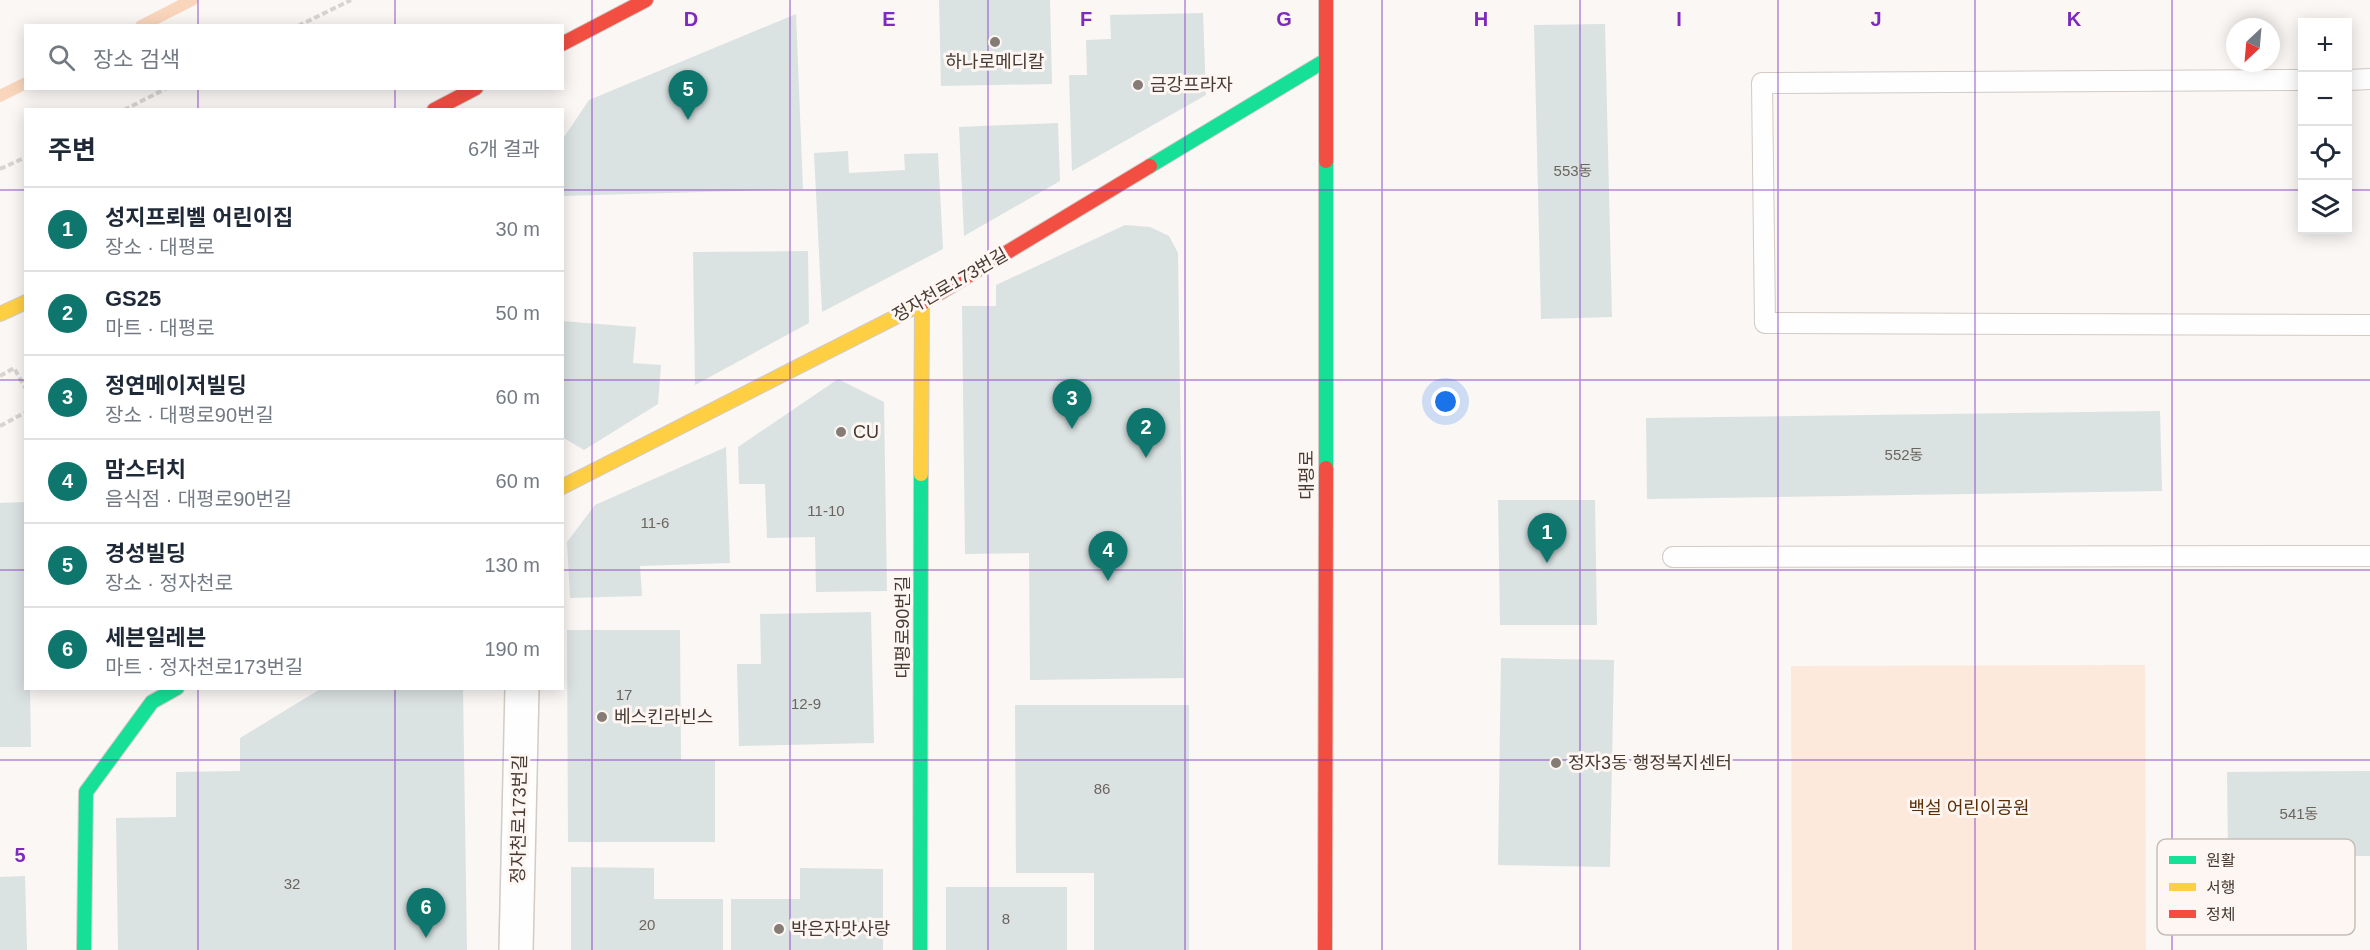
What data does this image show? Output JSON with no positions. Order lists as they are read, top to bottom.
{
  "streets": {
    "street": ["정자천로173번길", "대평로", "대평로90번길"]
  },
  "crossings": [
    ["정자천로173번길", "대평로"],
    ["정자천로173번길", "대평로90번길"]
  ],
  "parks": ["백설 어린이공원"],
  "places": [
    "하나로메디칼",
    "금강프라자",
    "CU",
    "베스킨라빈스",
    "정자3동 행정복지센터",
    "박은자맛사랑"
  ],
  "house_numbers": [
    "553동",
    "552동",
    "11-10",
    "11-6",
    "17",
    "12-9",
    "86",
    "541동",
    "32",
    "8",
    "20"
  ],
  "legend": ["원활", "서행", "정체"],
  "north": "bottom left",
  "page": {
    "map_buttons": ["+", "−"],
    "search": "장소 검색",
    "pins": [
      "5",
      "3",
      "2",
      "1",
      "4",
      "6"
    ],
    "heading": ["주변", "6개 결과"],
    "list": [
      {
        "mark": "1",
        "name": "성지프뢰벨 어린이집",
        "note": "장소 · 대평로",
        "value": "30 m"
      },
      {
        "mark": "2",
        "name": "GS25",
        "note": "마트 · 대평로",
        "value": "50 m"
      },
      {
        "mark": "3",
        "name": "정연메이저빌딩",
        "note": "장소 · 대평로90번길",
        "value": "60 m"
      },
      {
        "mark": "4",
        "name": "맘스터치",
        "note": "음식점 · 대평로90번길",
        "value": "60 m"
      },
      {
        "mark": "5",
        "name": "경성빌딩",
        "note": "장소 · 정자천로",
        "value": "130 m"
      },
      {
        "mark": "6",
        "name": "세븐일레븐",
        "note": "마트 · 정자천로173번길",
        "value": "190 m"
      }
    ]
  },
  "grid": {
    "columns": [
      "D",
      "E",
      "F",
      "G",
      "H",
      "I",
      "J",
      "K"
    ],
    "rows": ["5"]
  }
}
